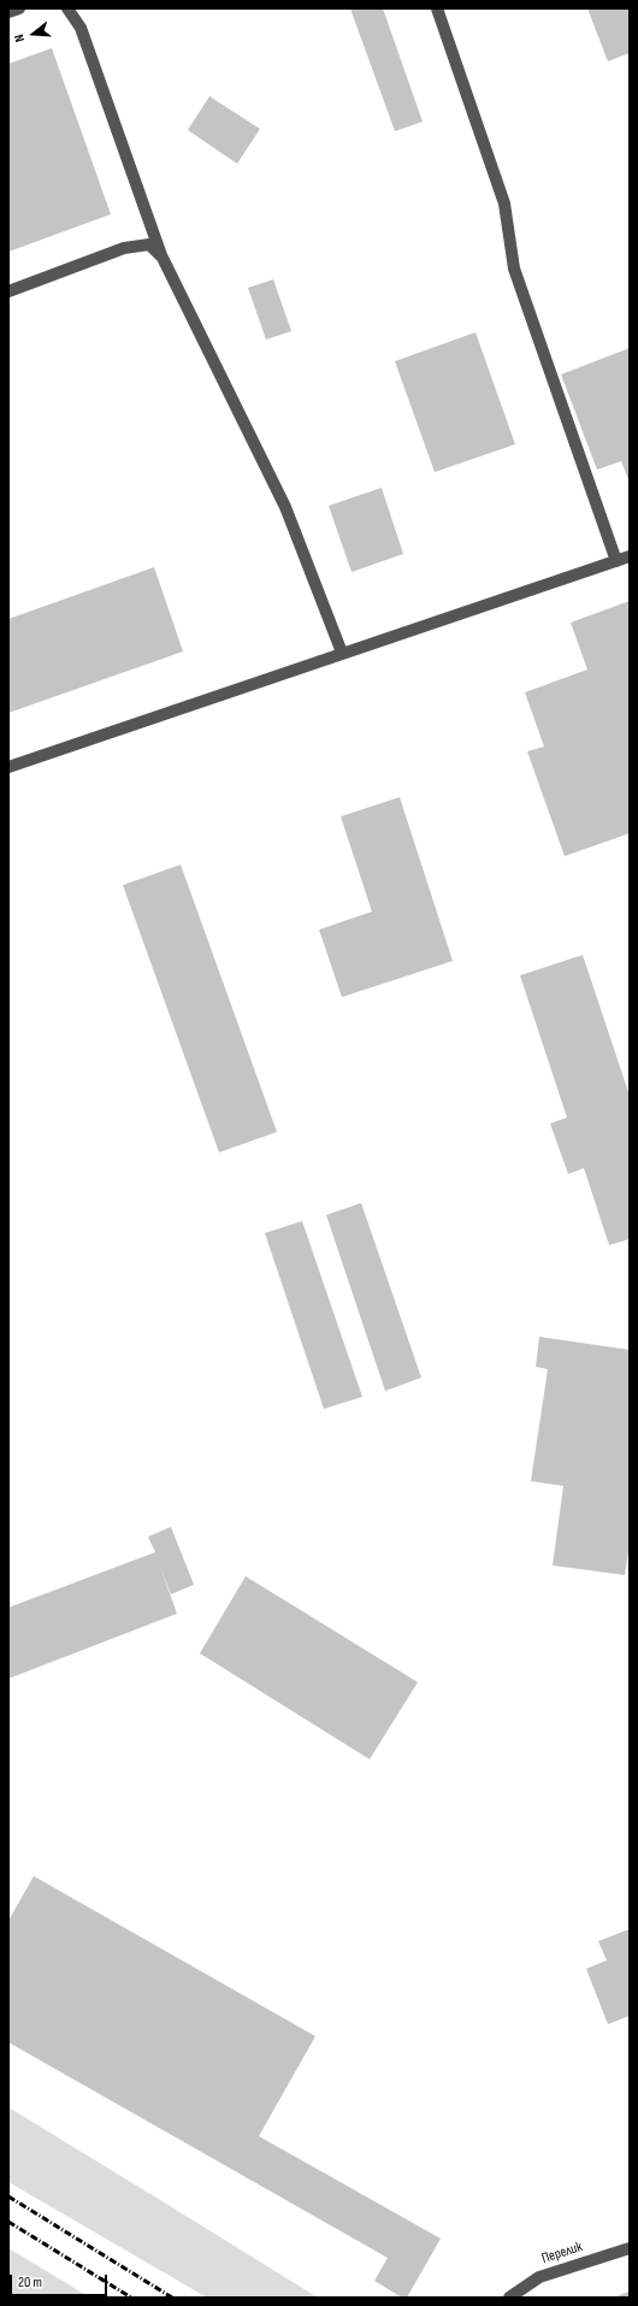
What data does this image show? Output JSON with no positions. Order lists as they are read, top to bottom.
{
  "streets": {
    "street": ["Перелик"]
  },
  "scale_bar": "20 m",
  "north": "left"
}
